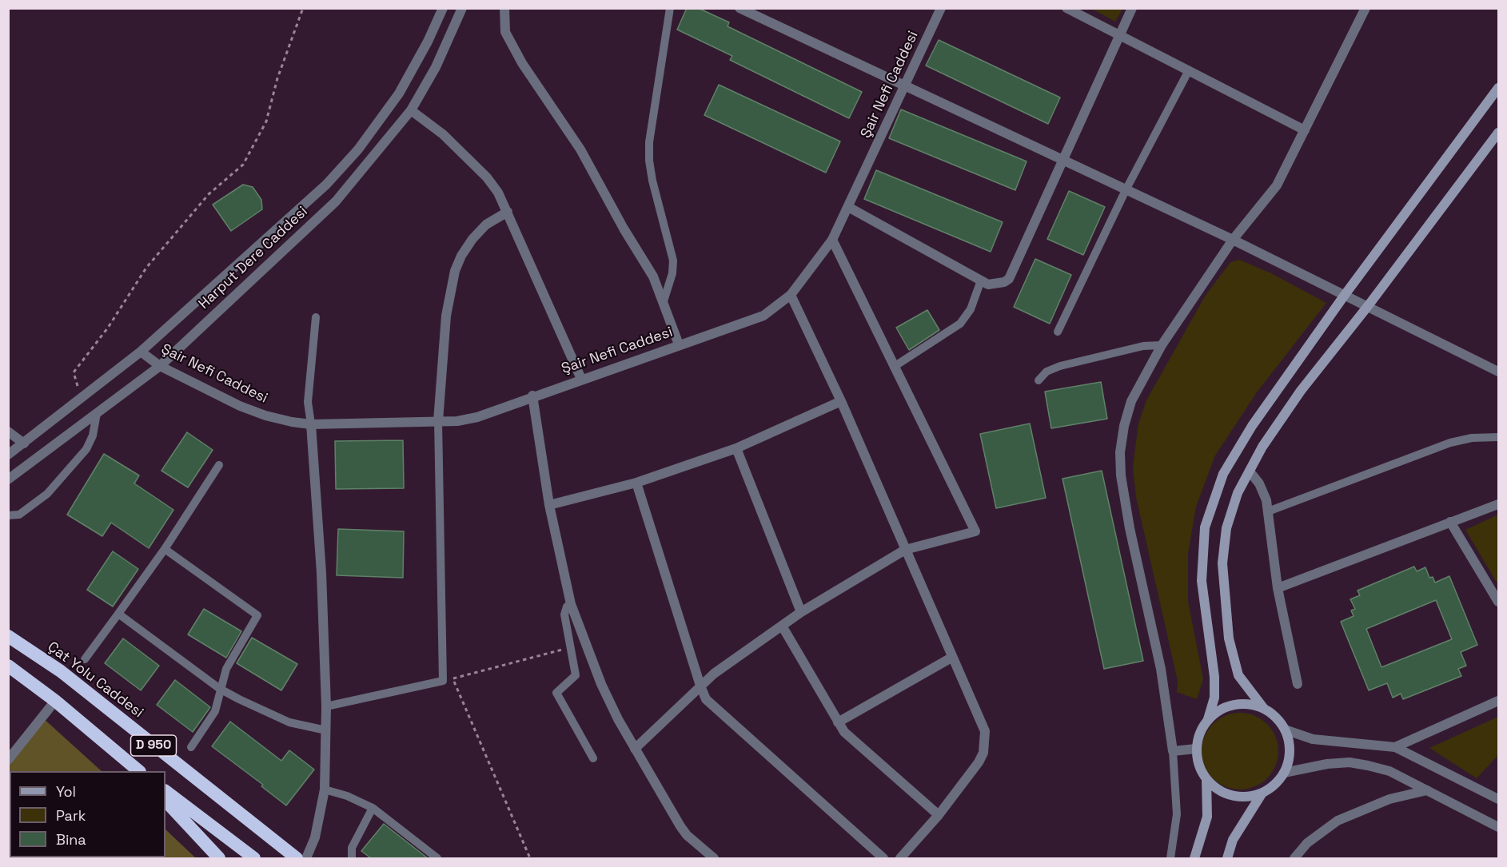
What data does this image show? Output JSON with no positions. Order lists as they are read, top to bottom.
{
  "streets": {
    "highway": ["Çat Yolu Caddesi", "D 950"],
    "street": ["Şair Nefi Caddesi", "Harput Dere Caddesi"]
  },
  "crossings": [
    ["Şair Nefi Caddesi", "Harput Dere Caddesi"]
  ],
  "legend": ["Yol", "Park", "Bina"]
}
